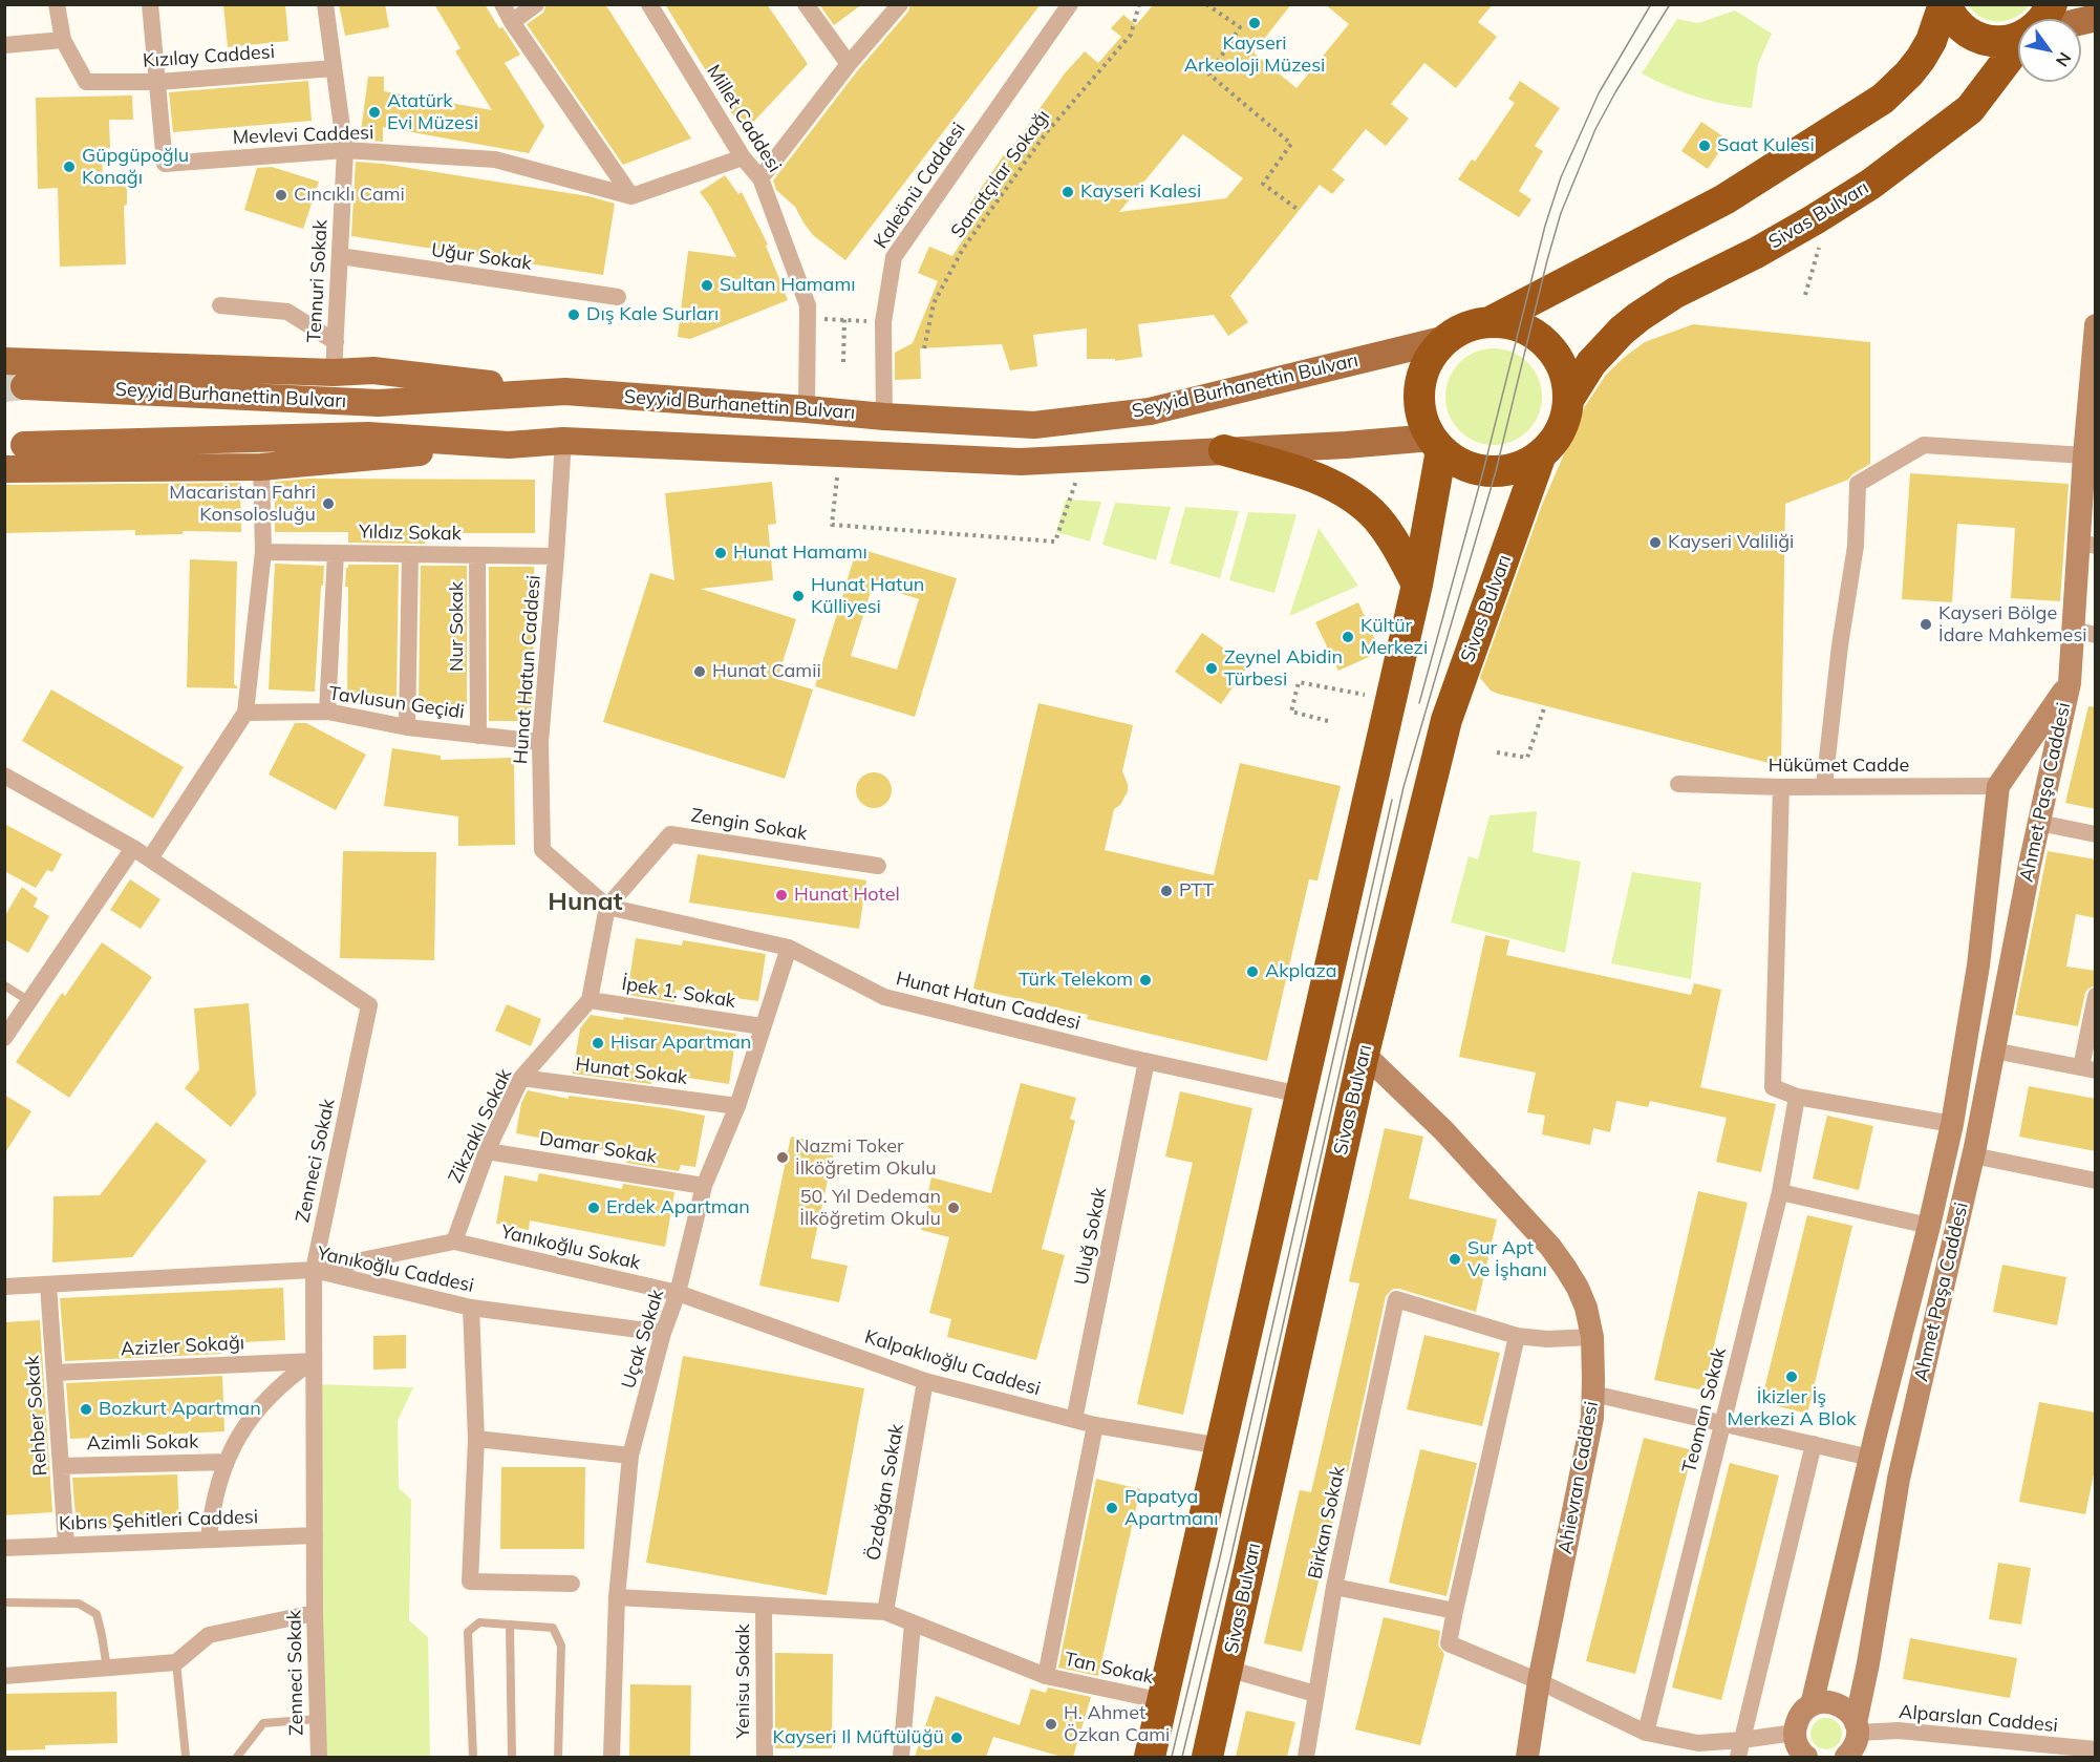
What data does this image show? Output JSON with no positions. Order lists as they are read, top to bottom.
{
  "streets": {
    "highway": ["Sivas Bulvarı"],
    "main road": ["Seyyid Burhanettin Bulvarı"],
    "street": [
      "Kızılay Caddesi",
      "Millet Caddesi",
      "Mevlevi Caddesi",
      "Kaleönü Caddesi",
      "Uğur Sokak",
      "Tennuri Sokak",
      "Yıldız Sokak",
      "Nur Sokak",
      "Hunat Hatun Caddesi",
      "Tavlusun Geçidi",
      "Hükümet Cadde",
      "Ahmet Paşa Caddesi",
      "Zengin Sokak",
      "İpek 1. Sokak",
      "Hunat Sokak",
      "Zikzaklı Sokak",
      "Damar Sokak",
      "Zenneci Sokak",
      "Uluğ Sokak",
      "Yanıkoğlu Sokak",
      "Yanıkoğlu Caddesi",
      "Uçak Sokak",
      "Azizler Sokağı",
      "Kalpaklıoğlu Caddesi",
      "Teoman Sokak",
      "Rehber Sokak",
      "Azimli Sokak",
      "Ahievran Caddesi",
      "Özdoğan Sokak",
      "Kıbrıs Şehitleri Caddesi",
      "Birkan Sokak",
      "Tan Sokak",
      "Yenisu Sokak",
      "Alparslan Caddesi"
    ],
    "path": ["Sanatçılar Sokağı"]
  },
  "crossings": [
    ["Kızılay Caddesi", "Mevlevi Caddesi"],
    ["Kızılay Caddesi", "Tennuri Sokak"],
    ["Millet Caddesi", "Seyyid Burhanettin Bulvarı"],
    ["Mevlevi Caddesi", "Tennuri Sokak"],
    ["Kaleönü Caddesi", "Seyyid Burhanettin Bulvarı"],
    ["Sivas Bulvarı", "Seyyid Burhanettin Bulvarı"],
    ["Sivas Bulvarı", "Ahievran Caddesi"],
    ["Uğur Sokak", "Tennuri Sokak"],
    ["Seyyid Burhanettin Bulvarı", "Hunat Hatun Caddesi"],
    ["Yıldız Sokak", "Nur Sokak"],
    ["Yıldız Sokak", "Hunat Hatun Caddesi"],
    ["Nur Sokak", "Tavlusun Geçidi"],
    ["Hunat Hatun Caddesi", "Tavlusun Geçidi"],
    ["Hunat Hatun Caddesi", "Zengin Sokak"],
    ["Hunat Hatun Caddesi", "Uluğ Sokak"],
    ["Hunat Hatun Caddesi", "Uçak Sokak"],
    ["Hükümet Cadde", "Ahmet Paşa Caddesi"],
    ["Ahmet Paşa Caddesi", "Alparslan Caddesi"],
    ["İpek 1. Sokak", "Zikzaklı Sokak"],
    ["İpek 1. Sokak", "Uçak Sokak"],
    ["Hunat Sokak", "Zikzaklı Sokak"],
    ["Hunat Sokak", "Uçak Sokak"],
    ["Zikzaklı Sokak", "Damar Sokak"],
    ["Zikzaklı Sokak", "Yanıkoğlu Sokak"],
    ["Damar Sokak", "Uçak Sokak"],
    ["Zenneci Sokak", "Yanıkoğlu Caddesi"],
    ["Zenneci Sokak", "Azizler Sokağı"],
    ["Zenneci Sokak", "Kıbrıs Şehitleri Caddesi"],
    ["Uluğ Sokak", "Kalpaklıoğlu Caddesi"],
    ["Yanıkoğlu Sokak", "Uçak Sokak"],
    ["Yanıkoğlu Sokak", "Kalpaklıoğlu Caddesi"],
    ["Yanıkoğlu Caddesi", "Uçak Sokak"],
    ["Yanıkoğlu Caddesi", "Rehber Sokak"],
    ["Uçak Sokak", "Kalpaklıoğlu Caddesi"],
    ["Uçak Sokak", "Tan Sokak"],
    ["Azizler Sokağı", "Rehber Sokak"],
    ["Kalpaklıoğlu Caddesi", "Özdoğan Sokak"],
    ["Rehber Sokak", "Azimli Sokak"],
    ["Rehber Sokak", "Kıbrıs Şehitleri Caddesi"],
    ["Özdoğan Sokak", "Tan Sokak"],
    ["Tan Sokak", "Yenisu Sokak"]
  ],
  "districts": ["Hunat"],
  "places": [
    "Kayseri Arkeoloji Müzesi",
    "Atatürk Evi Müzesi",
    "Saat Kulesi",
    "Güpgüpoğlu Konağı",
    "Kayseri Kalesi",
    "Cıncıklı Cami",
    "Sultan Hamamı",
    "Dış Kale Surları",
    "Macaristan Fahri Konsolosluğu",
    "Kayseri Valiliği",
    "Hunat Hamamı",
    "Hunat Hatun Külliyesi",
    "Kayseri Bölge İdare Mahkemesi",
    "Kültür Merkezi",
    "Zeynel Abidin Türbesi",
    "Hunat Camii",
    "PTT",
    "Hunat Hotel",
    "Akplaza",
    "Türk Telekom",
    "Hisar Apartman",
    "Nazmi Toker İlköğretim Okulu",
    "Erdek Apartman",
    "50. Yıl Dedeman İlköğretim Okulu",
    "Sur Apt Ve İşhanı",
    "İkizler İş Merkezi A Blok",
    "Bozkurt Apartman",
    "Papatya Apartmanı",
    "H. Ahmet Özkan Cami",
    "Kayseri Il Müftülüğü"
  ],
  "north": "bottom right"
}
